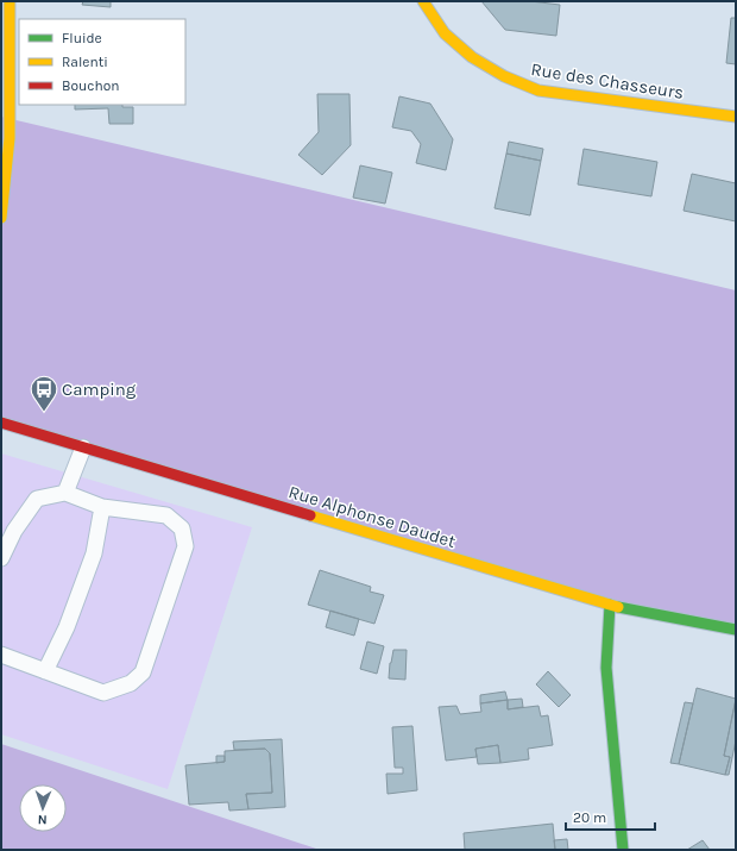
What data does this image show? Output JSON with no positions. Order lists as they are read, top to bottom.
{
  "streets": {
    "street": ["Rue des Chasseurs", "Rue Alphonse Daudet"]
  },
  "places": {
    "bus stop": ["Camping"]
  },
  "legend": ["Fluide", "Ralenti", "Bouchon"],
  "scale_bar": "20 m",
  "north": "bottom"
}
